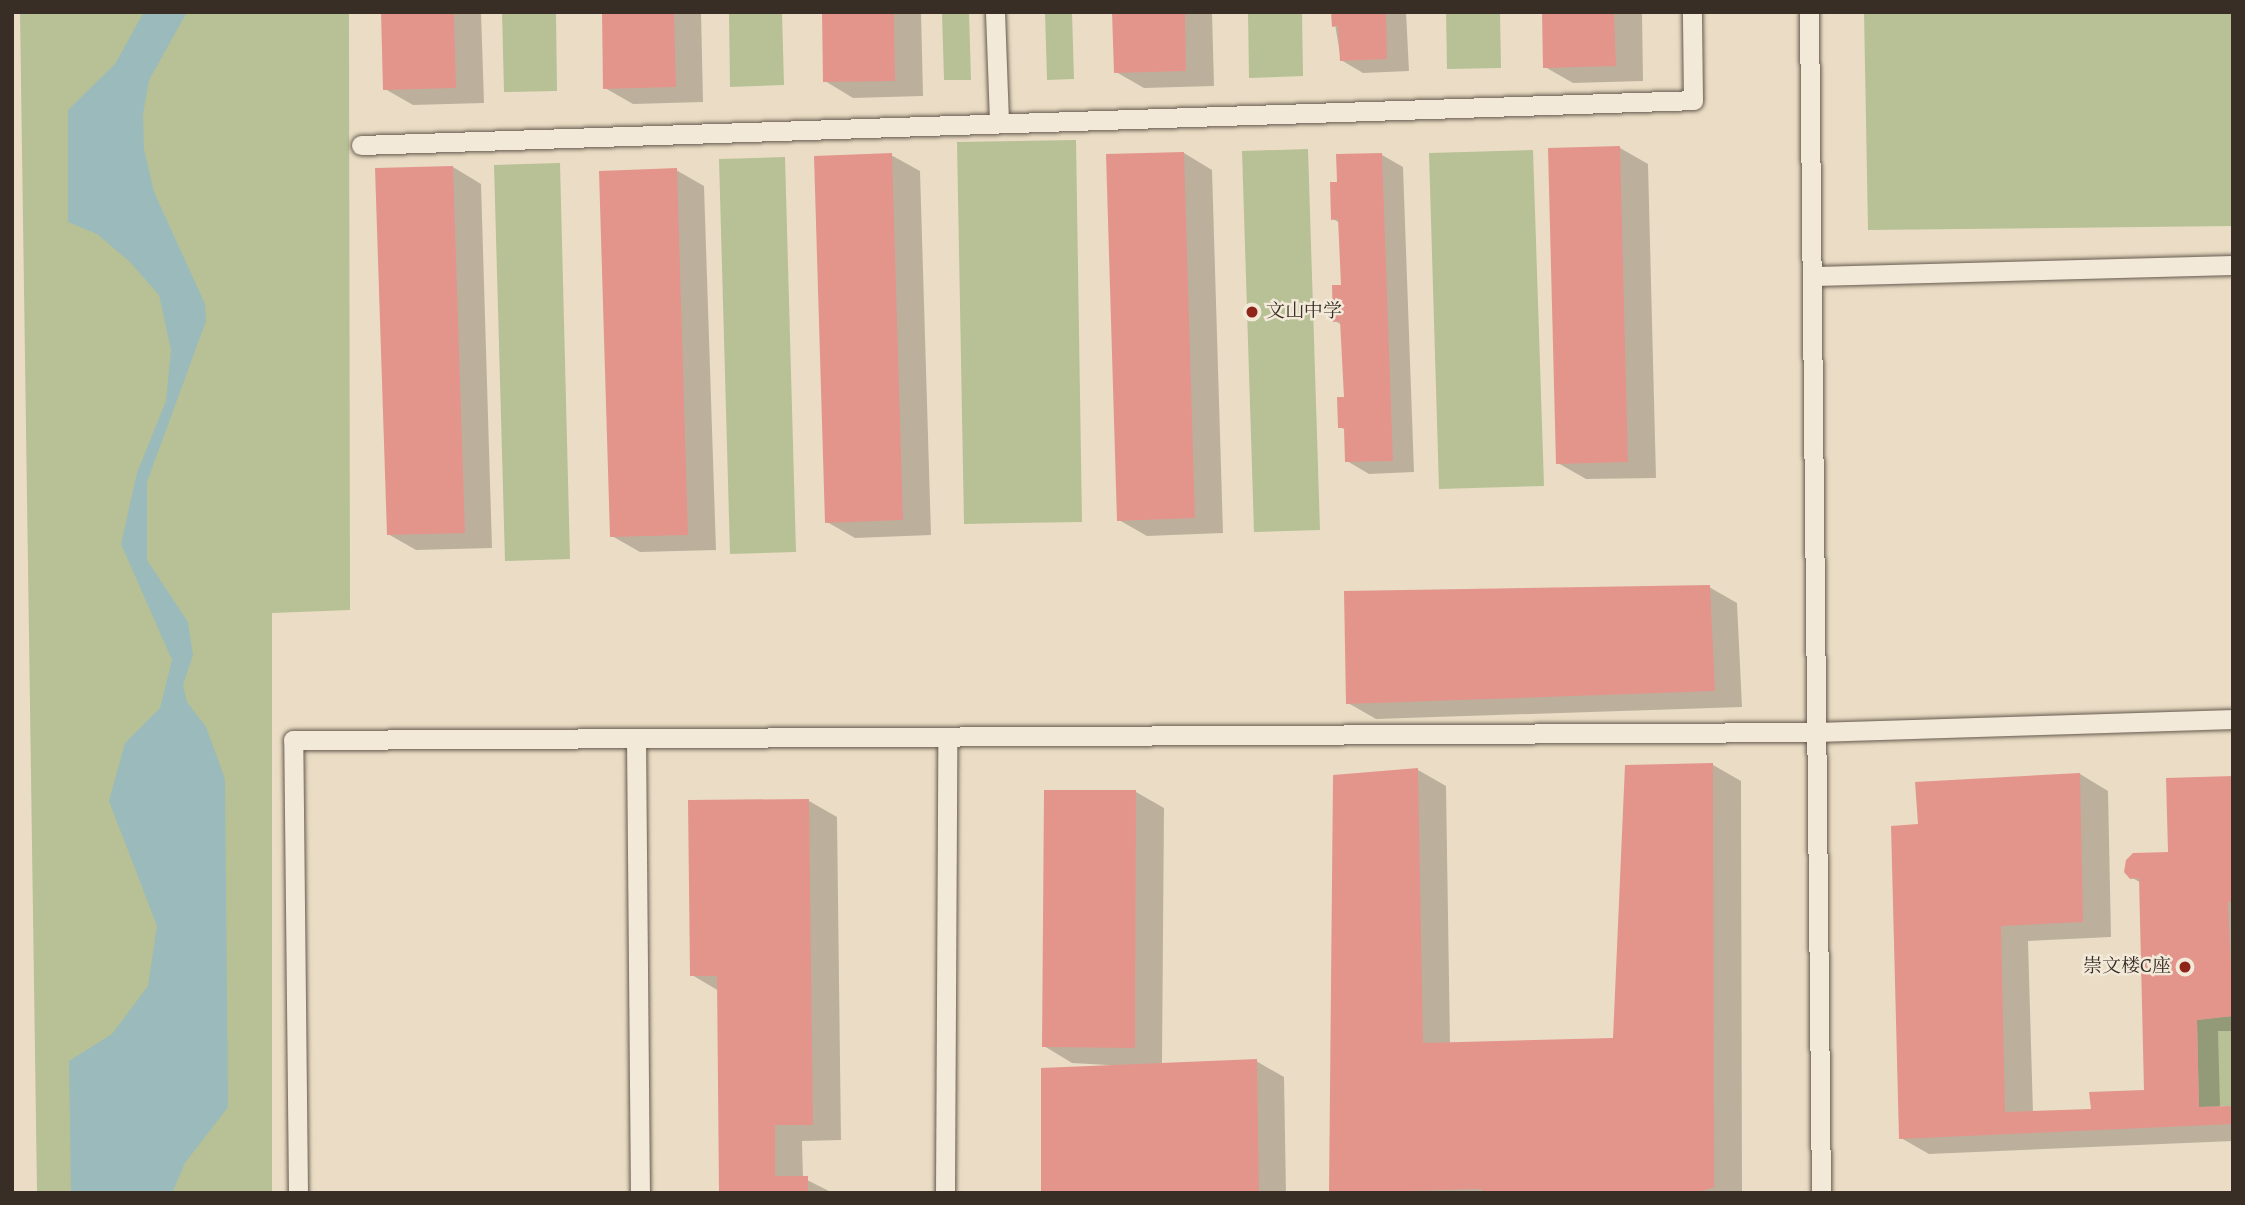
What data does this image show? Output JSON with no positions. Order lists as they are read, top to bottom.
{
  "places": ["文山中学", "崇文楼C座"]
}
